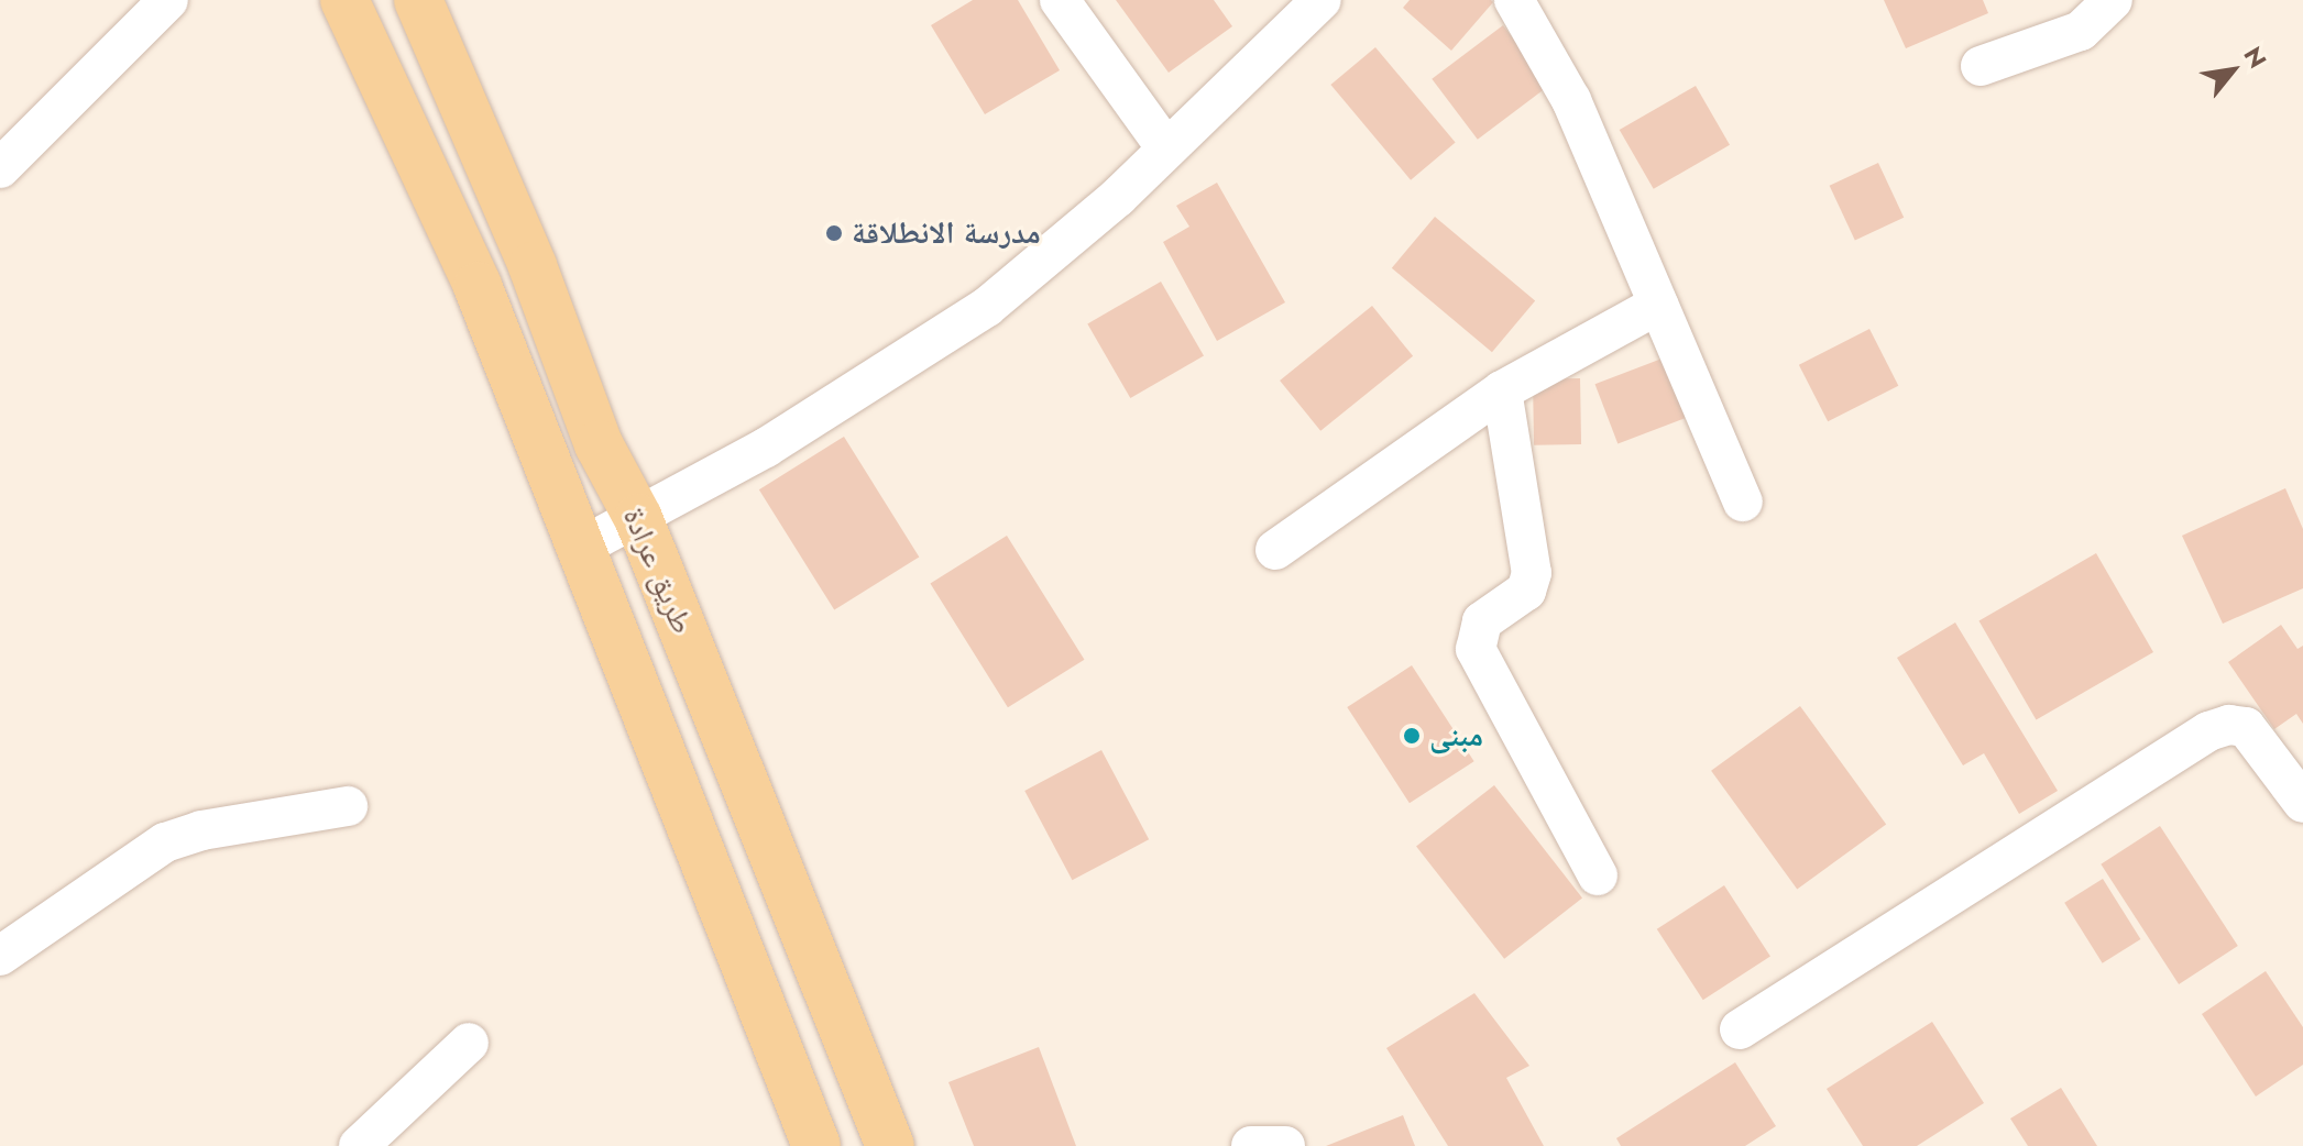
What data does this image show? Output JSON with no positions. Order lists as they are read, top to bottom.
{
  "streets": {
    "main road": ["طريق عرادة"]
  },
  "places": ["مدرسة الانطلاقة", "مبنى"],
  "north": "top right"
}
